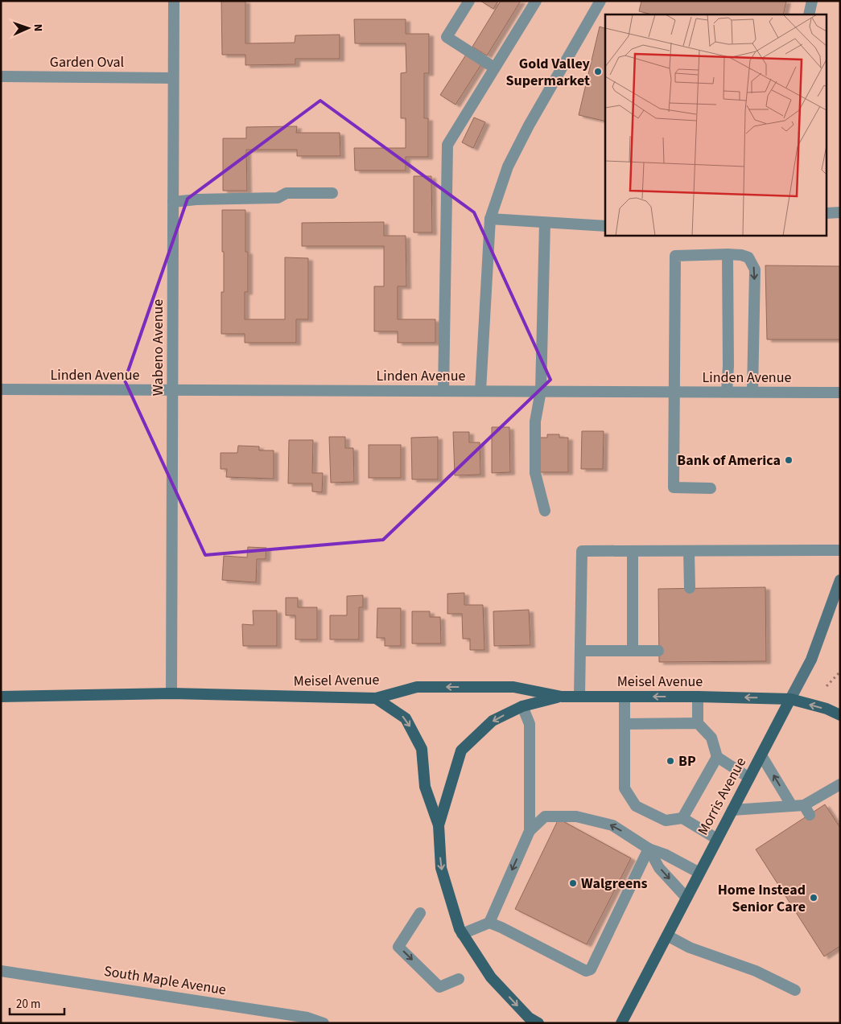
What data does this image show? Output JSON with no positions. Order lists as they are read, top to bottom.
{
  "streets": {
    "main road": ["Meisel Avenue", "Morris Avenue"],
    "street": [
      "Garden Oval",
      "Wabeno Avenue",
      "Linden Avenue",
      "South Maple Avenue"
    ]
  },
  "crossings": [
    ["Garden Oval", "Wabeno Avenue"],
    ["Wabeno Avenue", "Linden Avenue"],
    ["Wabeno Avenue", "Meisel Avenue"],
    ["Meisel Avenue", "Morris Avenue"]
  ],
  "one_way": ["Meisel Avenue"],
  "places": [
    "Gold Valley Supermarket",
    "Bank of America",
    "BP",
    "Walgreens",
    "Home Instead Senior Care"
  ],
  "scale_bar": "20 m",
  "north": "right"
}
